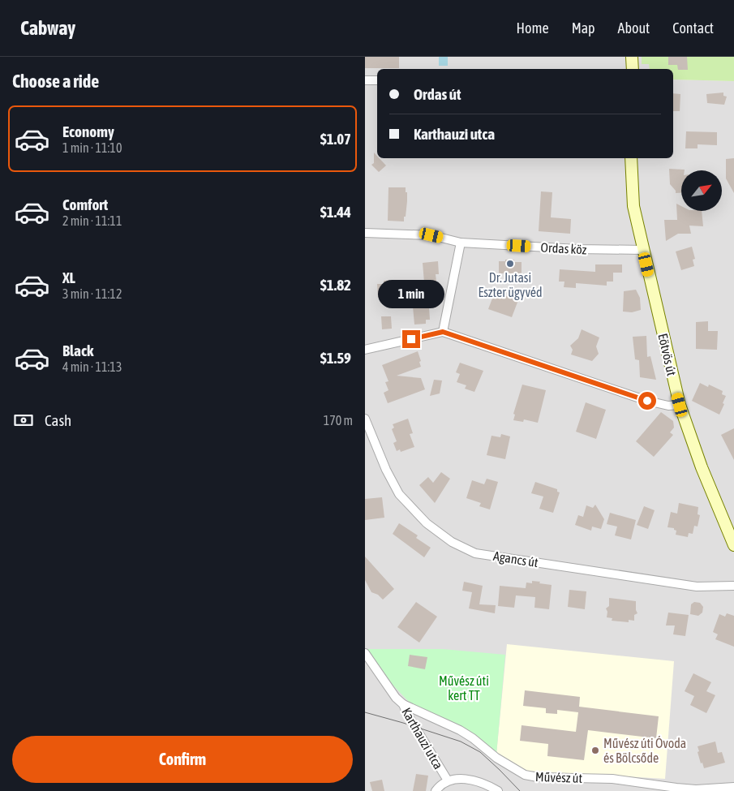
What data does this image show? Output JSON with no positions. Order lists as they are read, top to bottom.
{
  "streets": {
    "street": [
      "Ordas köz",
      "Eötvös út",
      "Agancs út",
      "Karthauzi utca",
      "Művész út"
    ]
  },
  "crossings": [
    ["Ordas köz", "Eötvös út"],
    ["Karthauzi utca", "Művész út"]
  ],
  "parks": ["Művész úti kert TT"],
  "places": ["Dr. Jutasi Eszter ügyvéd", "Művész úti Óvoda és Bölcsőde"],
  "north": "top right",
  "page": {
    "header": "Cabway",
    "nav": [
      "Home",
      "Map",
      "About",
      "Contact"
    ],
    "heading": "Choose a ride",
    "banner": ["Ordas út", "Karthauzi utca"],
    "list": [
      {
        "name": "Economy",
        "note": "1 min · 11:10",
        "value": "$1.07"
      },
      {
        "name": "Comfort",
        "note": "2 min · 11:11",
        "value": "$1.44"
      },
      {
        "name": "XL",
        "note": "3 min · 11:12",
        "value": "$1.82"
      },
      {
        "name": "Black",
        "note": "4 min · 11:13",
        "value": "$1.59"
      }
    ],
    "bubble": "1 min",
    "pay": ["Cash", "170 m"],
    "buttons": "Confirm"
  }
}
